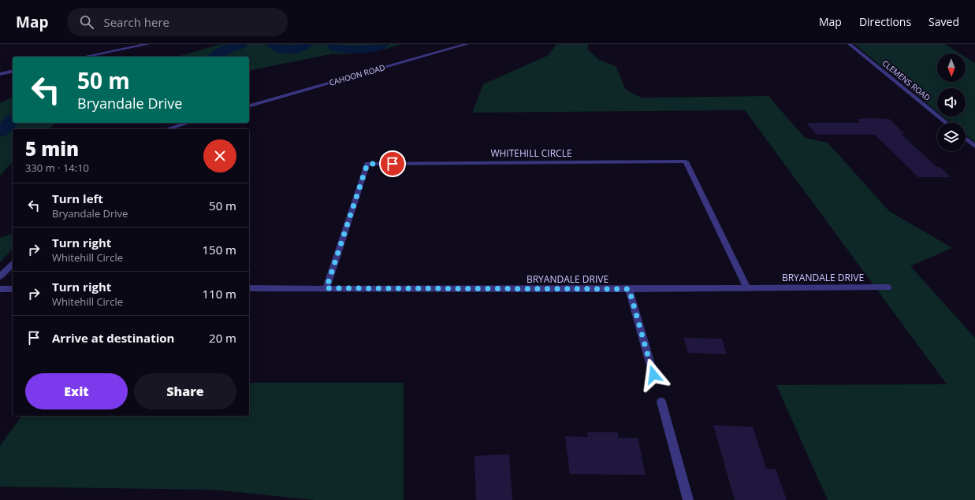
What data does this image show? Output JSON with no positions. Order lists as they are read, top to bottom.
{
  "streets": {
    "street": [
      "CAHOON ROAD",
      "CLEMENS ROAD",
      "WHITEHILL CIRCLE",
      "BRYANDALE DRIVE"
    ]
  },
  "crossings": [
    ["WHITEHILL CIRCLE", "BRYANDALE DRIVE"]
  ],
  "north": "bottom",
  "page": {
    "header": "Map",
    "search": "Search here",
    "nav": ["Map", "Directions", "Saved"],
    "turn": ["50 m", "Bryandale Drive"],
    "heading": ["5 min", "330 m · 14:10"],
    "list": [
      {
        "name": "Turn left",
        "note": "Bryandale Drive",
        "value": "50 m"
      },
      {
        "name": "Turn right",
        "note": "Whitehill Circle",
        "value": "150 m"
      },
      {
        "name": "Turn right",
        "note": "Whitehill Circle",
        "value": "110 m"
      },
      {
        "name": "Arrive at destination",
        "value": "20 m"
      }
    ],
    "buttons": ["Exit", "Share"]
  }
}
